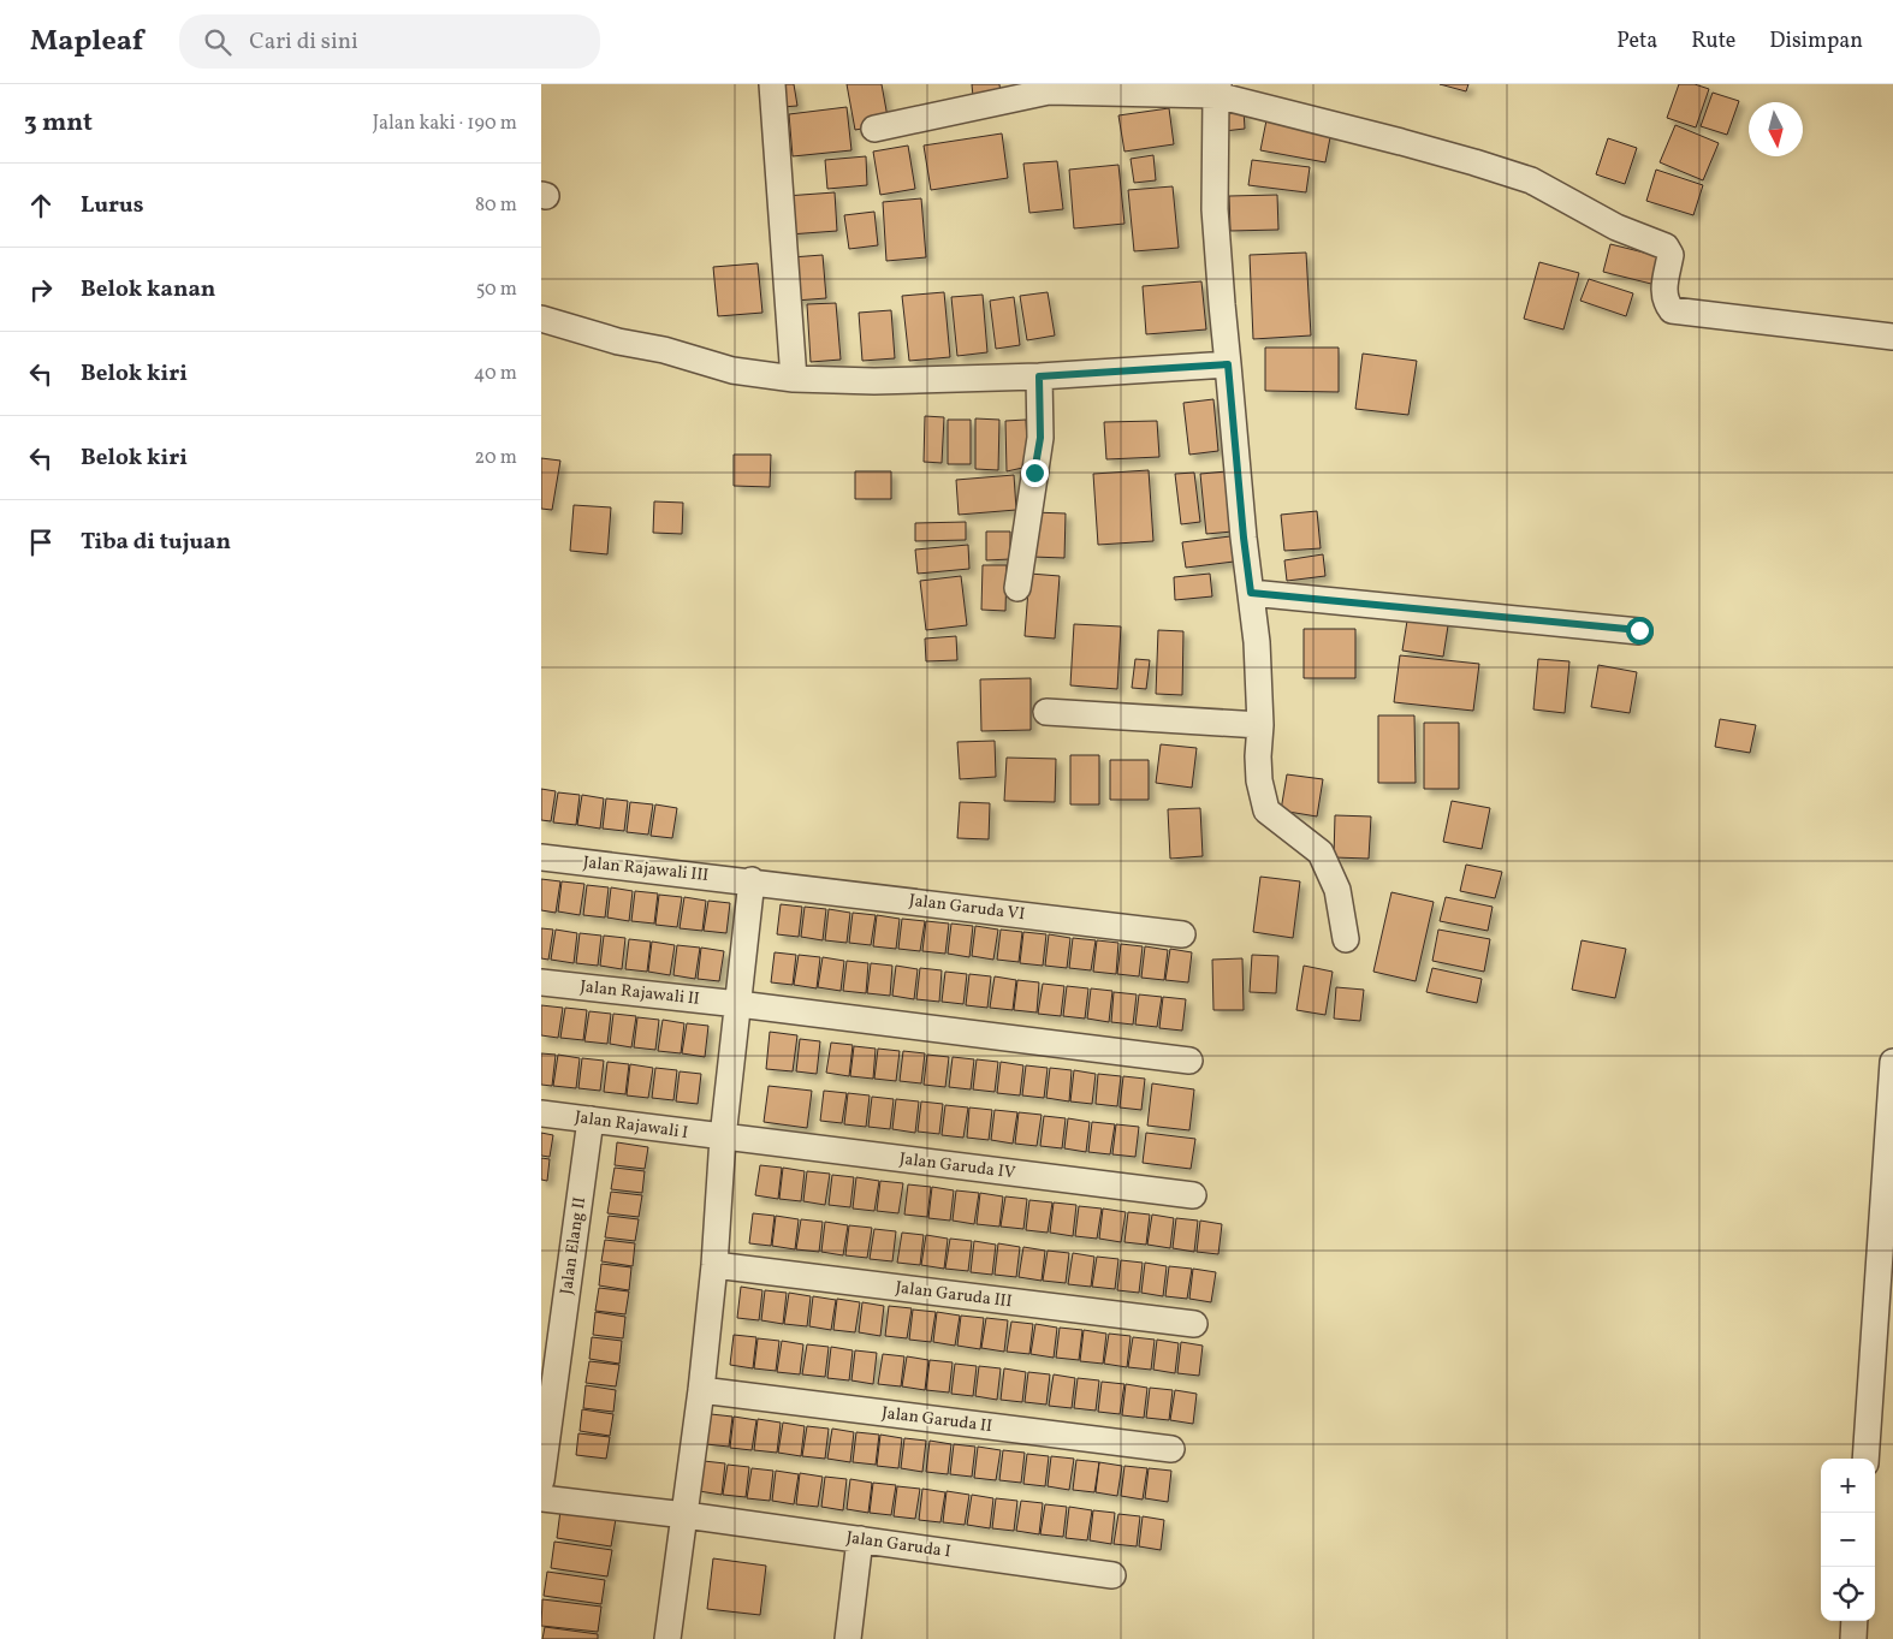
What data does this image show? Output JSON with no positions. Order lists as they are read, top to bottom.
{
  "streets": {
    "street": [
      "Jalan Rajawali III",
      "Jalan Garuda VI",
      "Jalan Rajawali II",
      "Jalan Rajawali I",
      "Jalan Garuda IV",
      "Jalan Elang II",
      "Jalan Garuda III",
      "Jalan Garuda II",
      "Jalan Garuda I"
    ]
  },
  "crossings": [
    ["Jalan Rajawali III", "Jalan Garuda VI"],
    ["Jalan Rajawali I", "Jalan Garuda IV"],
    ["Jalan Rajawali I", "Jalan Elang II"]
  ],
  "north": "bottom",
  "page": {
    "header": "Mapleaf",
    "search": "Cari di sini",
    "nav": ["Peta", "Rute", "Disimpan"],
    "heading": ["3 mnt", "Jalan kaki · 190 m"],
    "list": [
      ["Lurus", "80 m"],
      ["Belok kanan", "50 m"],
      ["Belok kiri", "40 m"],
      ["Belok kiri", "20 m"],
      "Tiba di tujuan"
    ],
    "map_buttons": ["+", "−"]
  }
}
